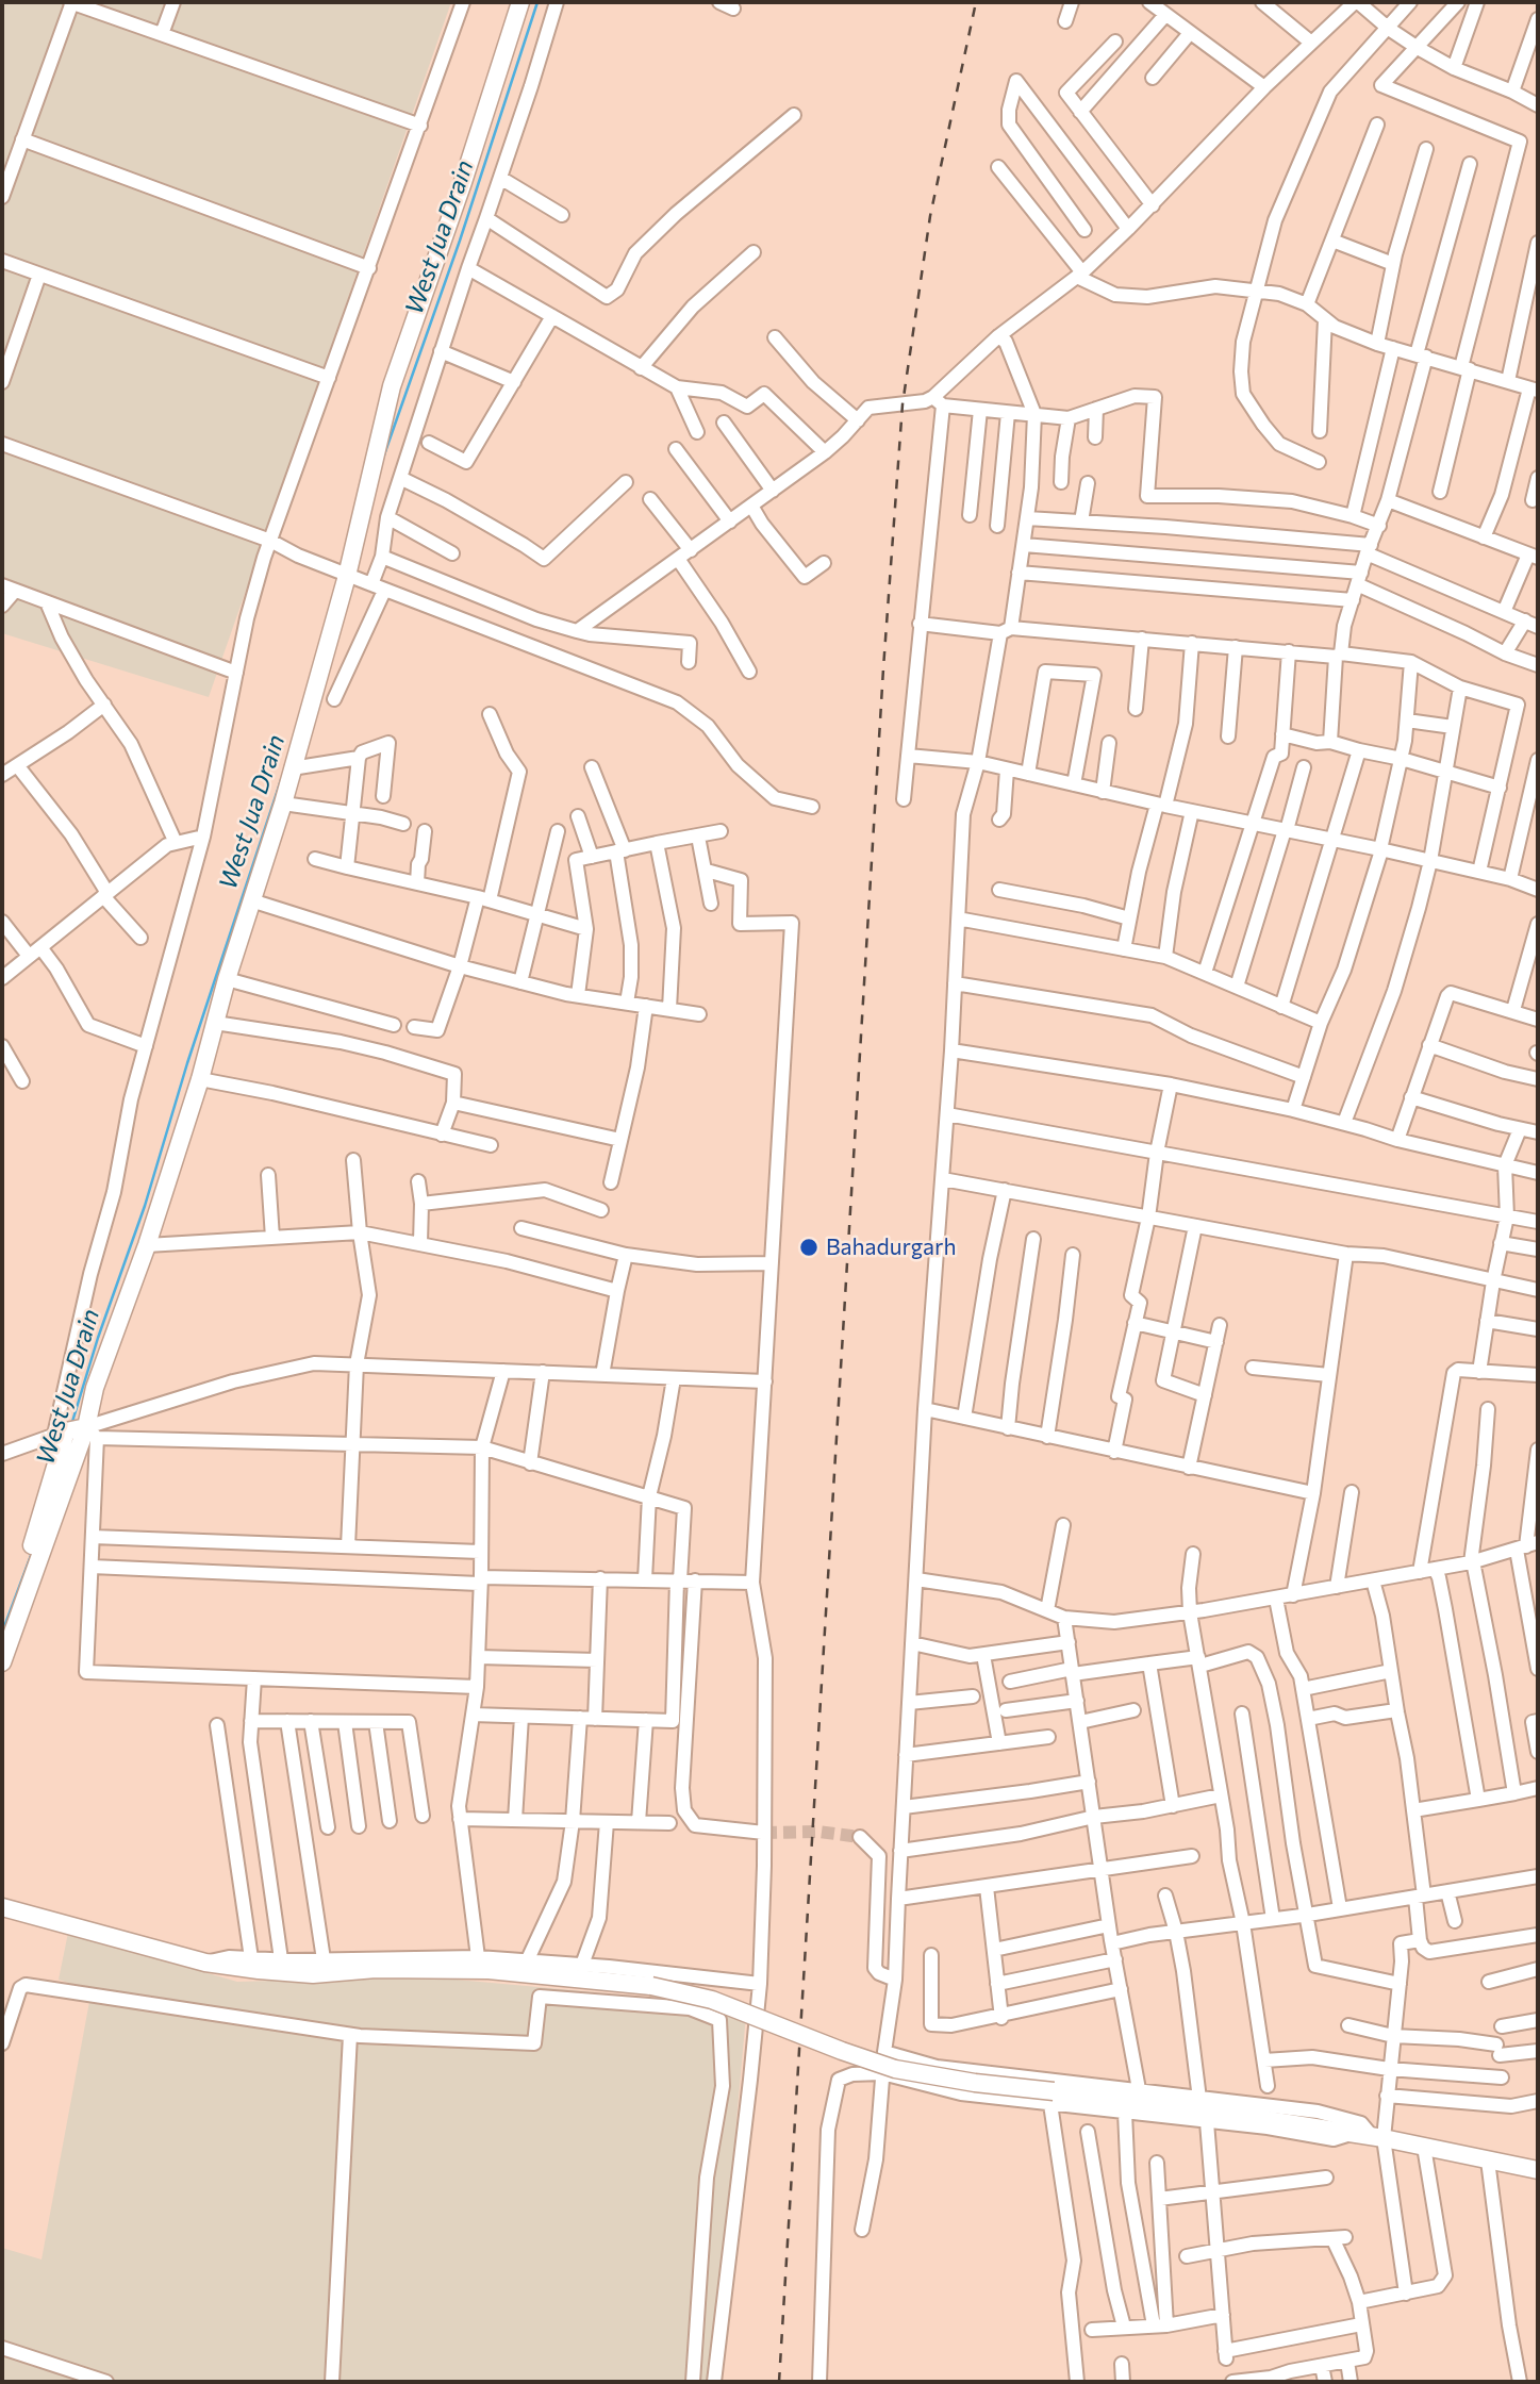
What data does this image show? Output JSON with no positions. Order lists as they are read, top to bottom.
{
  "water": ["West Jua Drain"],
  "places": ["Bahadurgarh"]
}
